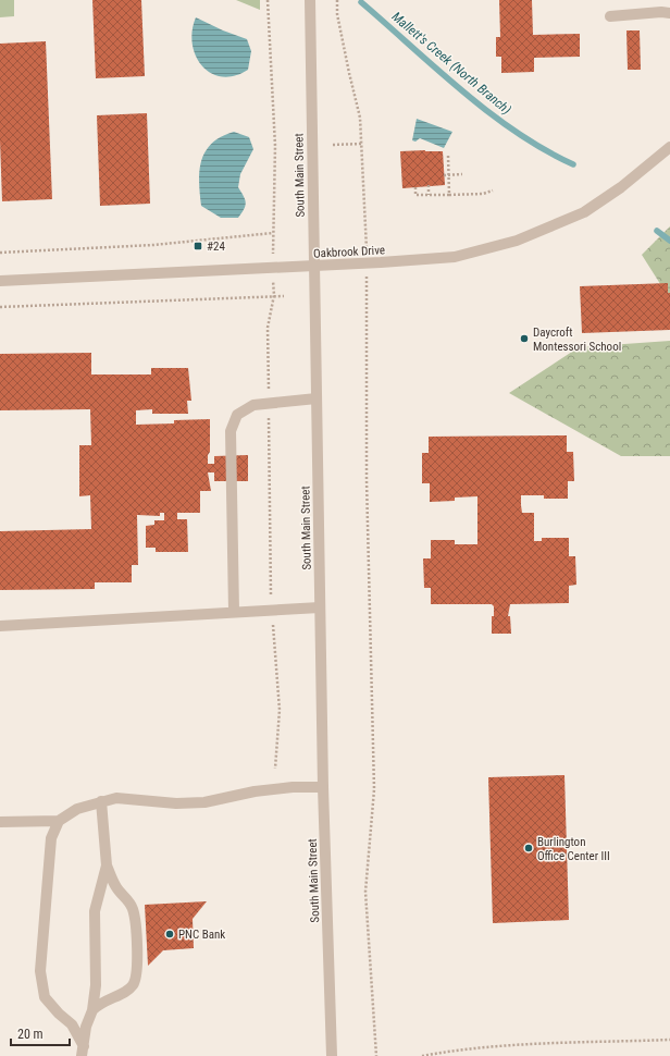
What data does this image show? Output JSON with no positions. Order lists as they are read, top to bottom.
{
  "streets": {
    "street": ["South Main Street", "Oakbrook Drive"]
  },
  "crossings": [
    ["South Main Street", "Oakbrook Drive"]
  ],
  "water": ["Mallett's Creek (North Branch)"],
  "places": {
    "transit": ["#24"],
    "other": ["Daycroft Montessori School", "Burlington Office Center III", "PNC Bank"]
  },
  "scale_bar": "20 m"
}
